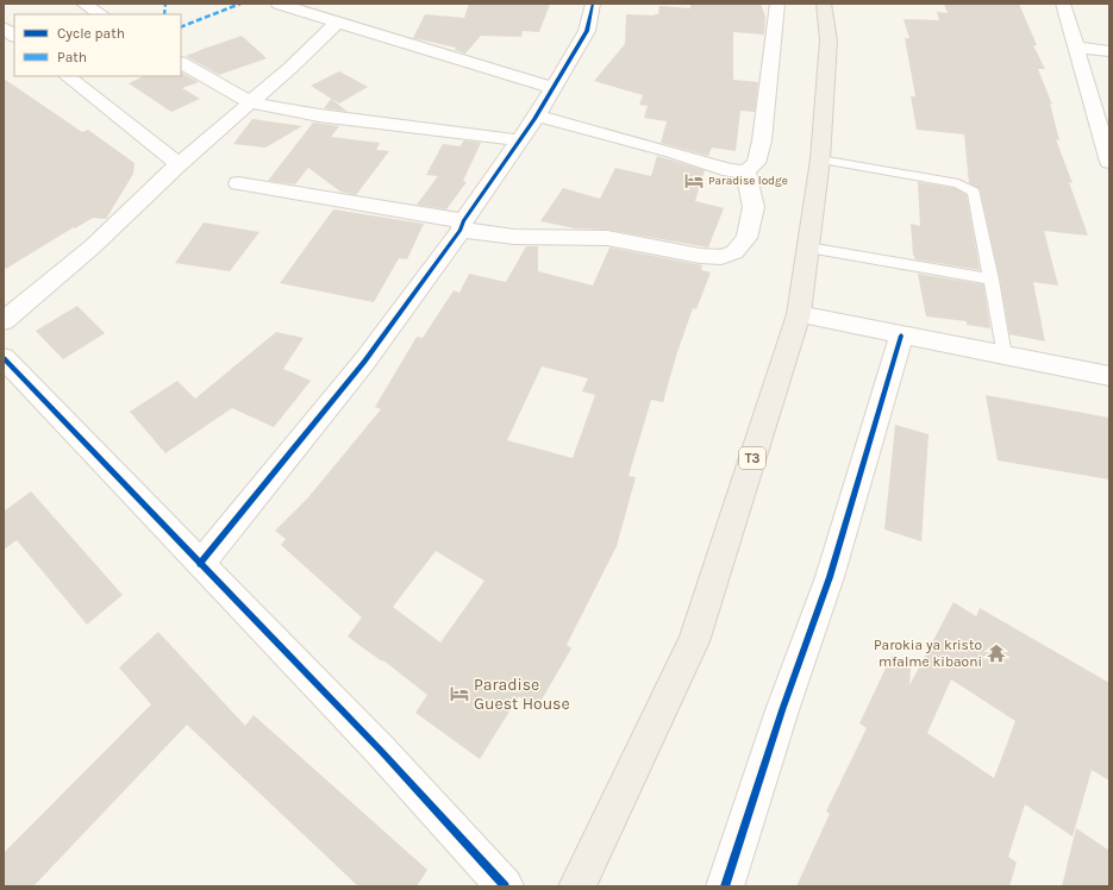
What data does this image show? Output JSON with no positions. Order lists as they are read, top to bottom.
{
  "streets": {
    "highway": ["T3"]
  },
  "places": {
    "hotel": ["Paradise lodge", "Paradise Guest House"],
    "temple": ["Parokia ya kristo mfalme kibaoni"]
  },
  "legend": ["Cycle path", "Path"]
}
